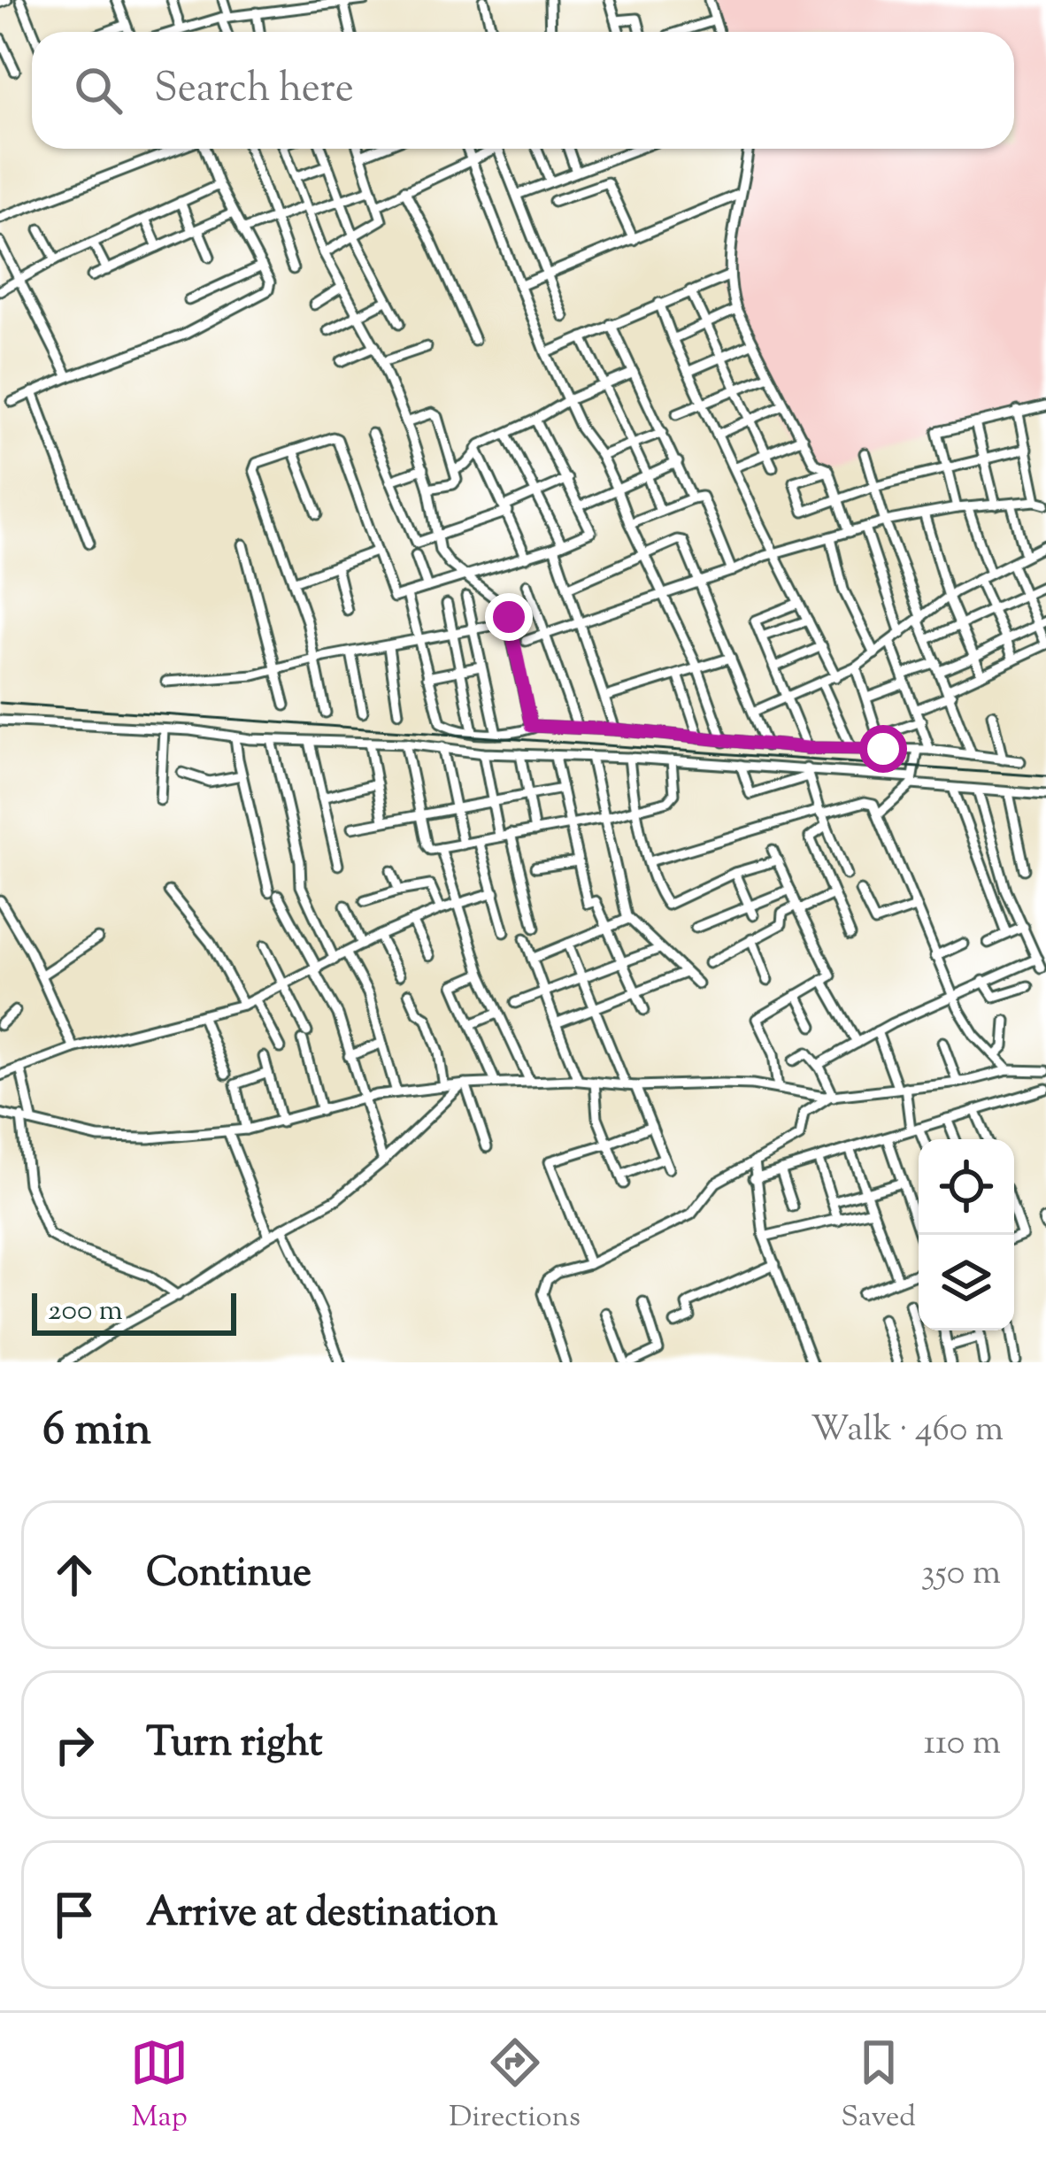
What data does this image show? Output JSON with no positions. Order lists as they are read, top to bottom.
{
  "scale_bar": "200 m",
  "page": {
    "search": "Search here",
    "scale": "200 m",
    "heading": ["6 min", "Walk · 460 m"],
    "list": [
      ["Continue", "350 m"],
      ["Turn right", "110 m"],
      "Arrive at destination"
    ],
    "nav": ["Map", "Directions", "Saved"]
  }
}
